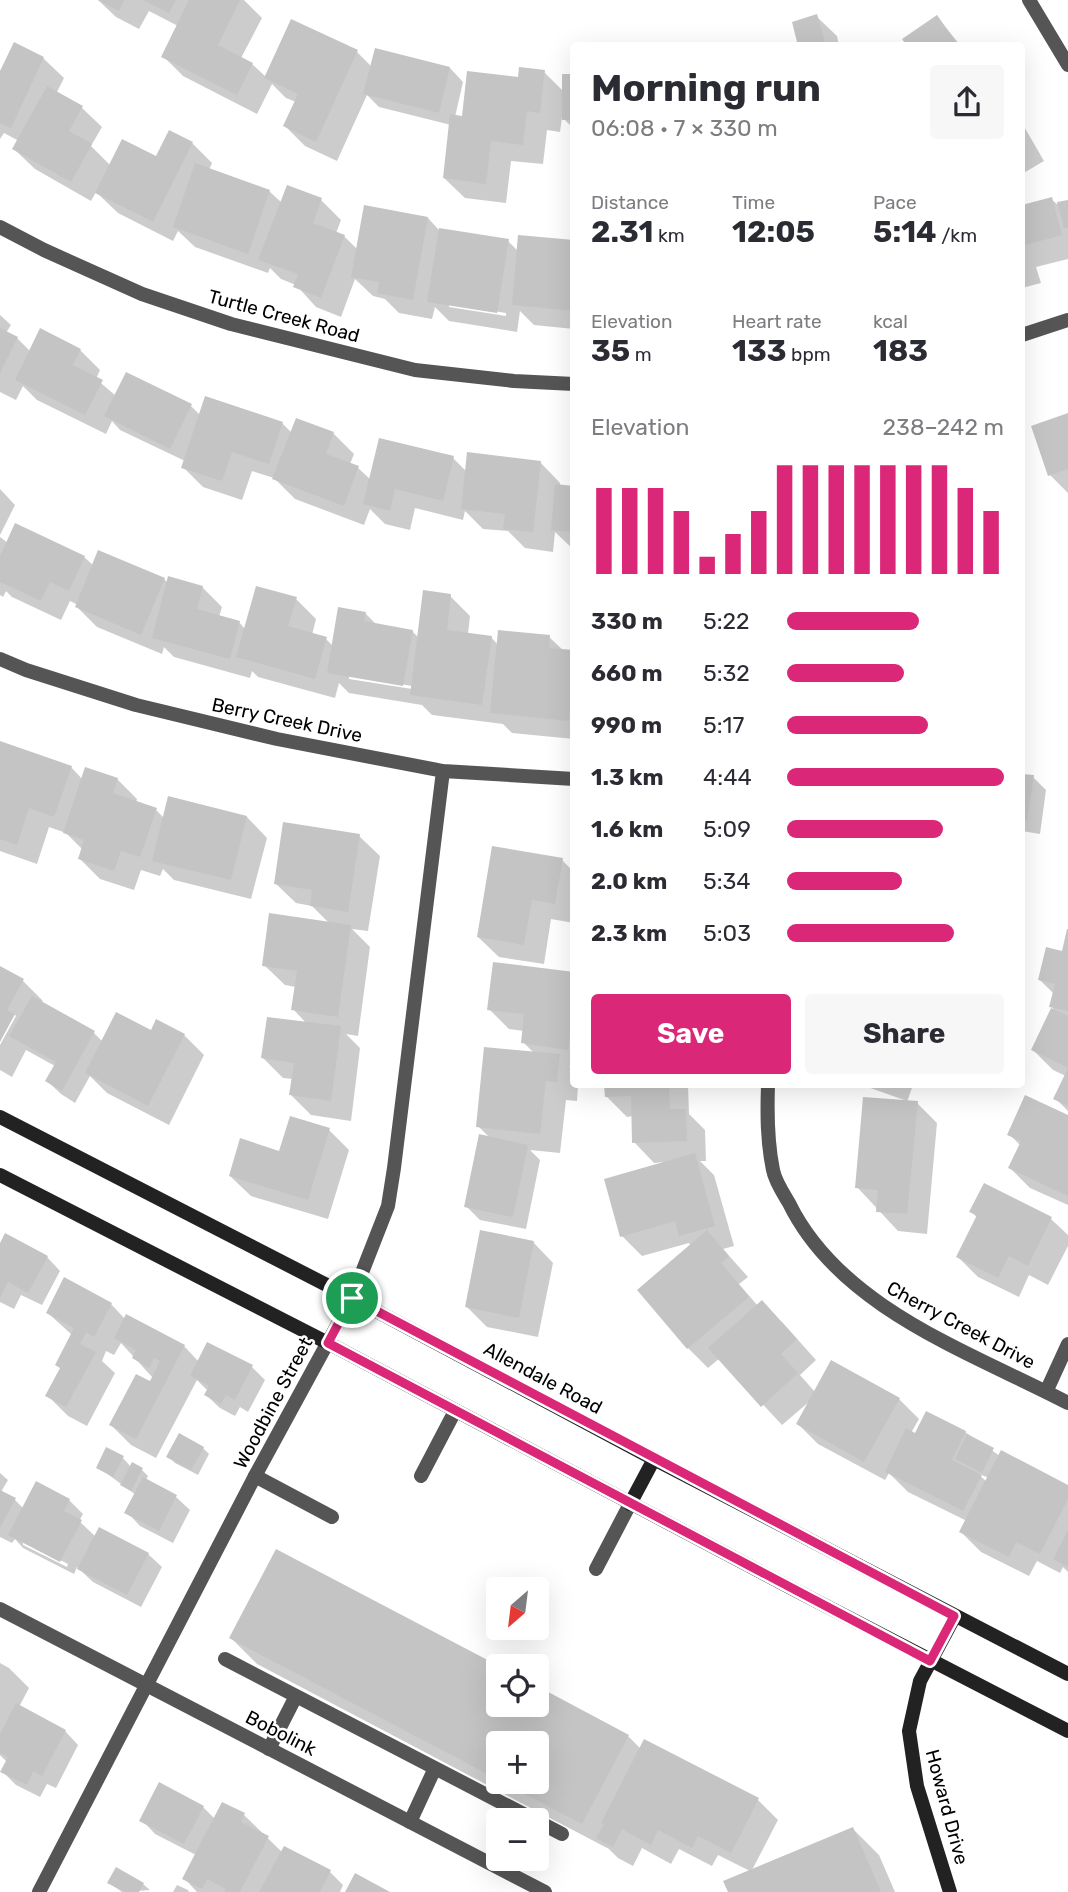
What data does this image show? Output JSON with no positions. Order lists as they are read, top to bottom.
{
  "streets": {
    "main road": ["Allendale Road", "Howard Drive"],
    "street": [
      "Turtle Creek Road",
      "Berry Creek Drive",
      "Cherry Creek Drive",
      "Woodbine Street",
      "Bobolink"
    ]
  },
  "crossings": [
    ["Berry Creek Drive", "Woodbine Street"],
    ["Allendale Road", "Woodbine Street"],
    ["Allendale Road", "Howard Drive"],
    ["Woodbine Street", "Bobolink"]
  ],
  "north": "bottom left",
  "page": {
    "heading": ["Morning run", "06:08 · 7 × 330 m"],
    "stats": [
      ["Distance", "2.31 km"],
      ["Time", "12:05"],
      ["Pace", "5:14 /km"],
      ["Elevation", "35 m"],
      ["Heart rate", "133 bpm"],
      ["kcal", "183"]
    ],
    "chart": ["Elevation", "238–242 m"],
    "list": [
      {
        "name": "330 m",
        "note": "5:22"
      },
      {
        "name": "660 m",
        "note": "5:32"
      },
      {
        "name": "990 m",
        "note": "5:17"
      },
      {
        "name": "1.3 km",
        "note": "4:44"
      },
      {
        "name": "1.6 km",
        "note": "5:09"
      },
      {
        "name": "2.0 km",
        "note": "5:34"
      },
      {
        "name": "2.3 km",
        "note": "5:03"
      }
    ],
    "buttons": ["Save", "Share"],
    "map_buttons": ["+", "−"]
  }
}
